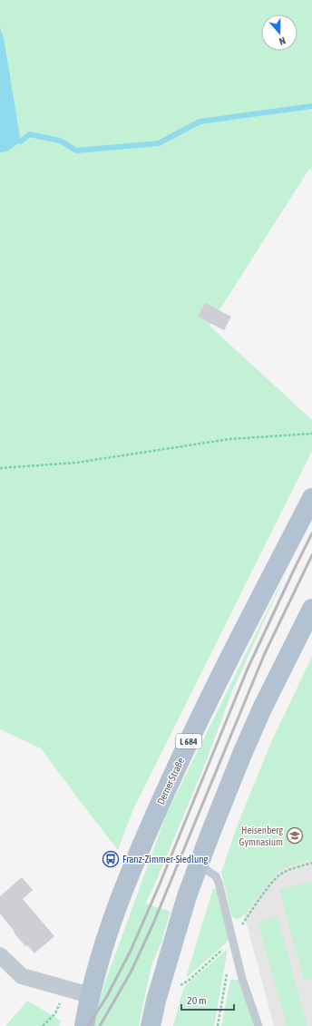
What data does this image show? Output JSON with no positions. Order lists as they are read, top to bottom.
{
  "streets": {
    "main road": ["L 684", "Derner Straße"]
  },
  "crossings": [
    ["L 684", "Derner Straße"]
  ],
  "places": {
    "school or university": ["Heisenberg Gymnasium"],
    "bus stop": ["Franz-Zimmer-Siedlung"]
  },
  "scale_bar": "20 m",
  "north": "bottom"
}
